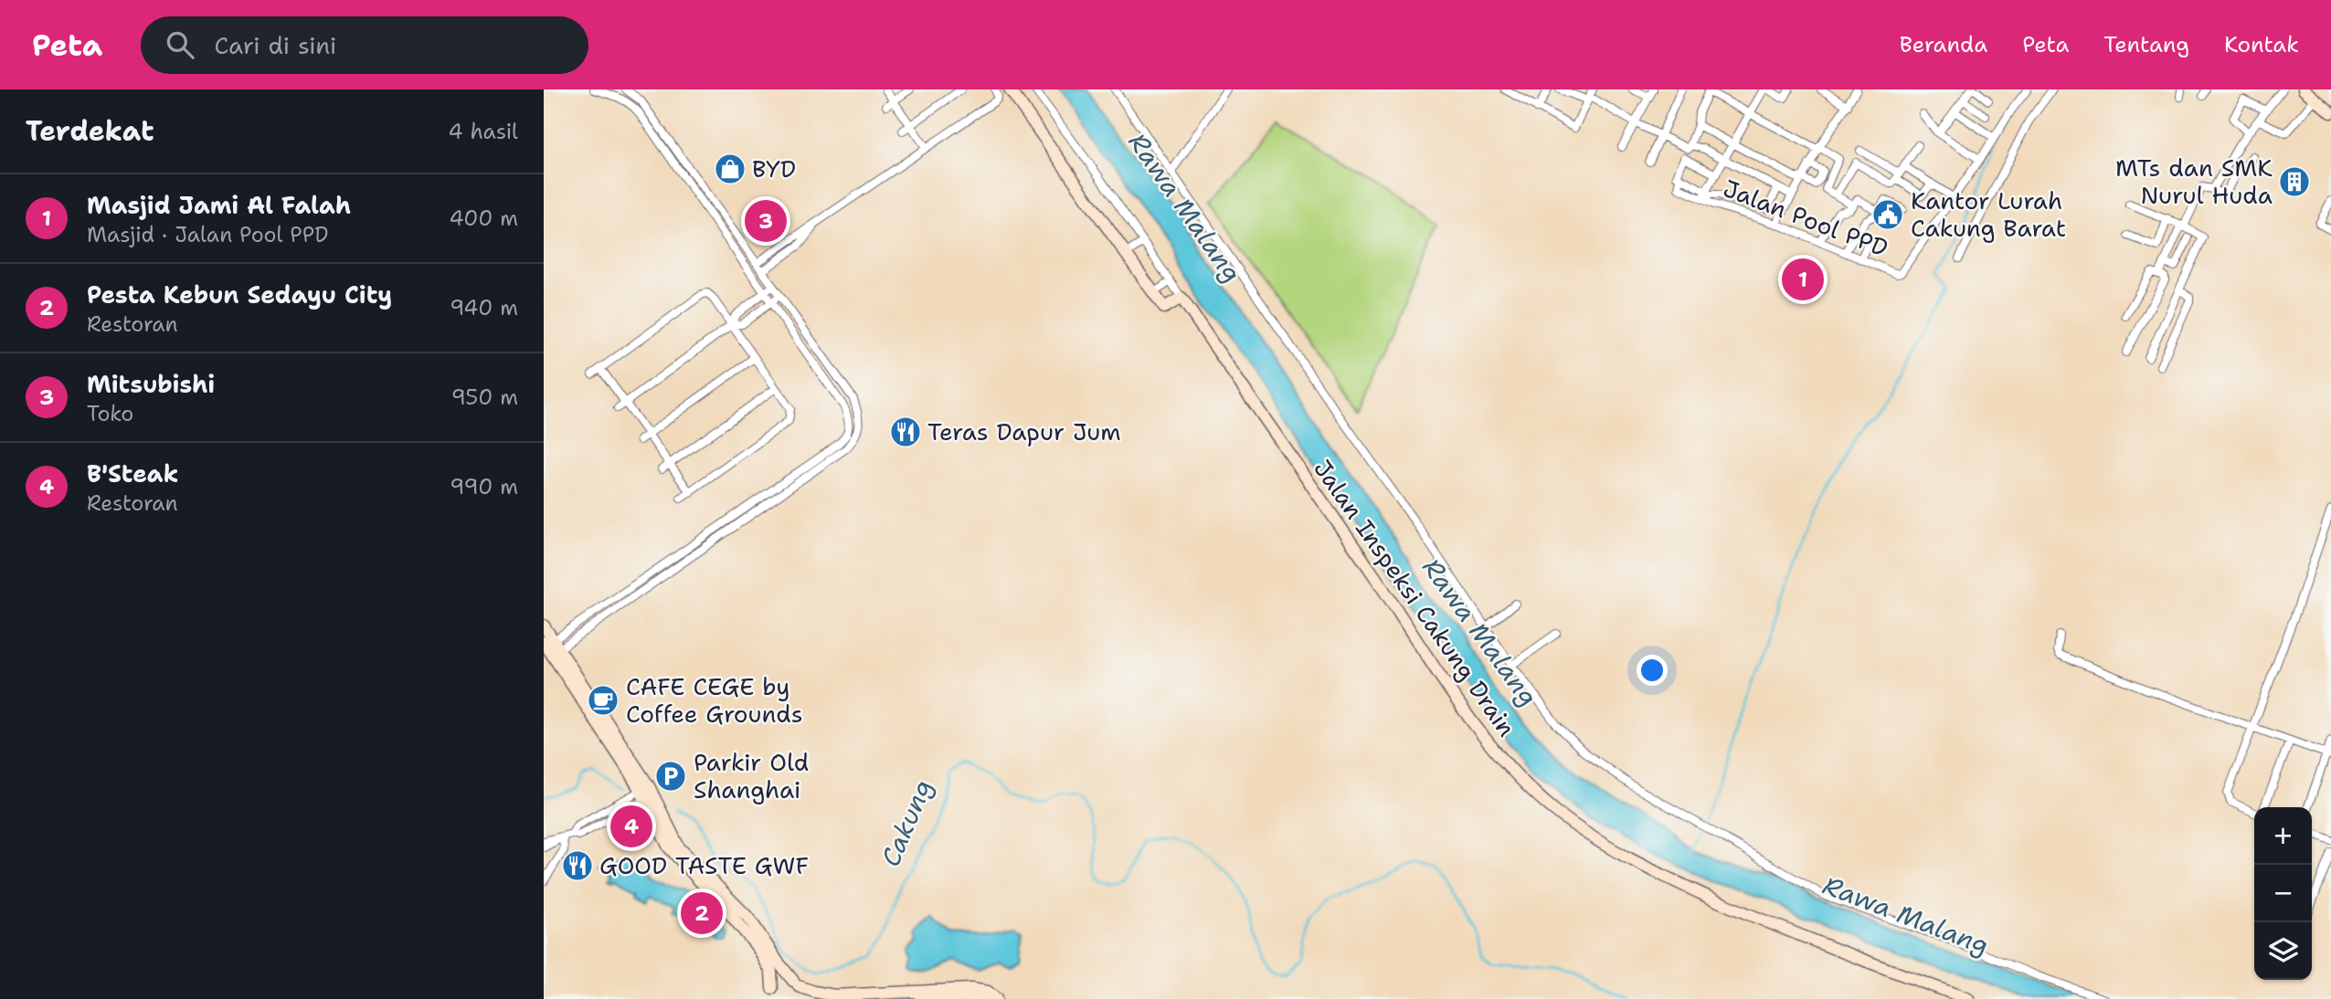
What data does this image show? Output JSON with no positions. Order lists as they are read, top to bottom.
{
  "streets": {
    "street": ["Jalan Pool PPD", "Jalan Inspeksi Cakung Drain"]
  },
  "water": ["Rawa Malang", "Cakung"],
  "places": {
    "shop": ["BYD"],
    "building": ["MTs dan SMK Nurul Huda"],
    "public building": ["Kantor Lurah Cakung Barat"],
    "restaurant": ["Teras Dapur Jum", "GOOD TASTE GWF"],
    "cafe": ["CAFE CEGE by Coffee Grounds"],
    "parking": ["Parkir Old Shanghai"]
  },
  "page": {
    "header": "Peta",
    "search": "Cari di sini",
    "nav": [
      "Beranda",
      "Peta",
      "Tentang",
      "Kontak"
    ],
    "heading": ["Terdekat", "4 hasil"],
    "list": [
      {
        "mark": "1",
        "name": "Masjid Jami Al Falah",
        "note": "Masjid · Jalan Pool PPD",
        "value": "400 m"
      },
      {
        "mark": "2",
        "name": "Pesta Kebun Sedayu City",
        "note": "Restoran",
        "value": "940 m"
      },
      {
        "mark": "3",
        "name": "Mitsubishi",
        "note": "Toko",
        "value": "950 m"
      },
      {
        "mark": "4",
        "name": "B'Steak",
        "note": "Restoran",
        "value": "990 m"
      }
    ],
    "pins": [
      "3",
      "1",
      "4",
      "2"
    ],
    "map_buttons": ["+", "−"]
  }
}
